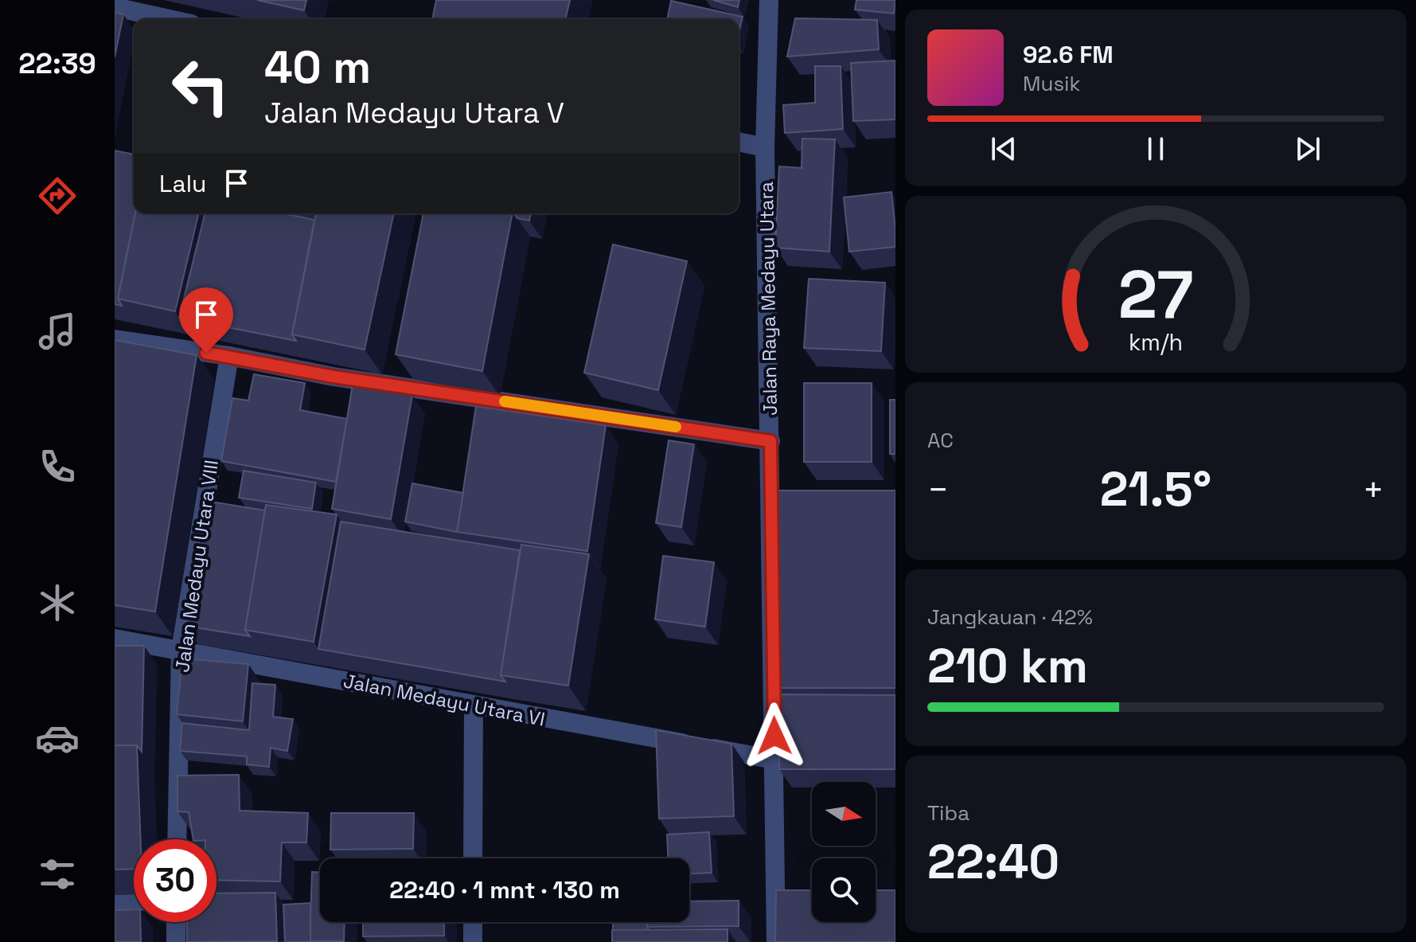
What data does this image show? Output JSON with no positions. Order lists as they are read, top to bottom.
{
  "streets": {
    "street": ["Jalan Raya Medayu Utara", "Jalan Medayu Utara VIII", "Jalan Medayu Utara VI"]
  },
  "crossings": [
    ["Jalan Raya Medayu Utara", "Jalan Medayu Utara VI"],
    ["Jalan Medayu Utara VIII", "Jalan Medayu Utara VI"]
  ],
  "north": "right",
  "page": {
    "tabs": "22:39",
    "turn": ["40 m", "Jalan Medayu Utara V"],
    "song": ["92.6 FM", "Musik"],
    "then": "Lalu",
    "tile": [
      "AC",
      ["Jangkauan · 42%", "210 km"],
      ["Tiba", "22:40"]
    ],
    "heat": ["−", "21.5°", "+"],
    "limit": "30",
    "trip": "22:40 · 1 mnt · 130 m",
    "gauge": ["27", "km/h"]
  }
}
